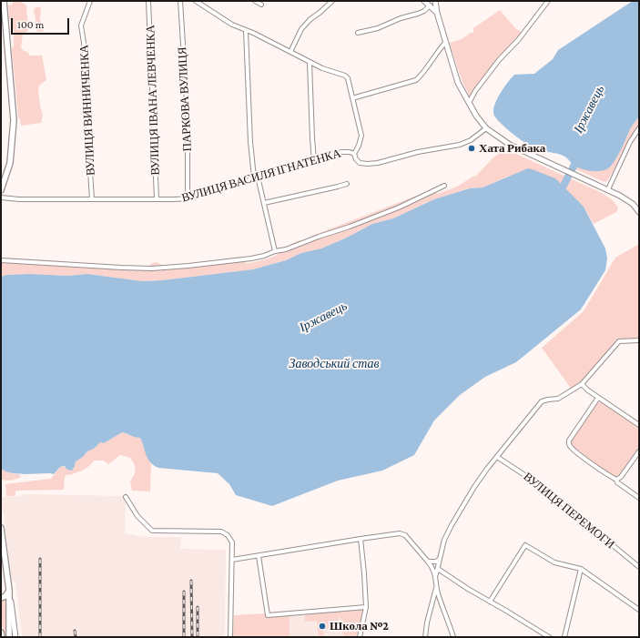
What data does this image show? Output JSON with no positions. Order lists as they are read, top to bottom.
{
  "streets": {
    "street": [
      "ПАРКОВА ВУЛИЦЯ",
      "ВУЛИЦЯ ІВАНА ЛЕВЧЕНКА",
      "ВУЛИЦЯ ВИННИЧЕНКА",
      "ВУЛИЦЯ ВАСИЛЯ ІГНАТЕНКА",
      "ВУЛИЦЯ ПЕРЕМОГИ"
    ]
  },
  "crossings": [
    ["ПАРКОВА ВУЛИЦЯ", "ВУЛИЦЯ ВАСИЛЯ ІГНАТЕНКА"],
    ["ВУЛИЦЯ ІВАНА ЛЕВЧЕНКА", "ВУЛИЦЯ ВАСИЛЯ ІГНАТЕНКА"],
    ["ВУЛИЦЯ ВИННИЧЕНКА", "ВУЛИЦЯ ВАСИЛЯ ІГНАТЕНКА"]
  ],
  "water": ["Іржавець", "Заводський став"],
  "places": ["Хата Рибака", "Школа №2"],
  "scale_bar": "100 m"
}
